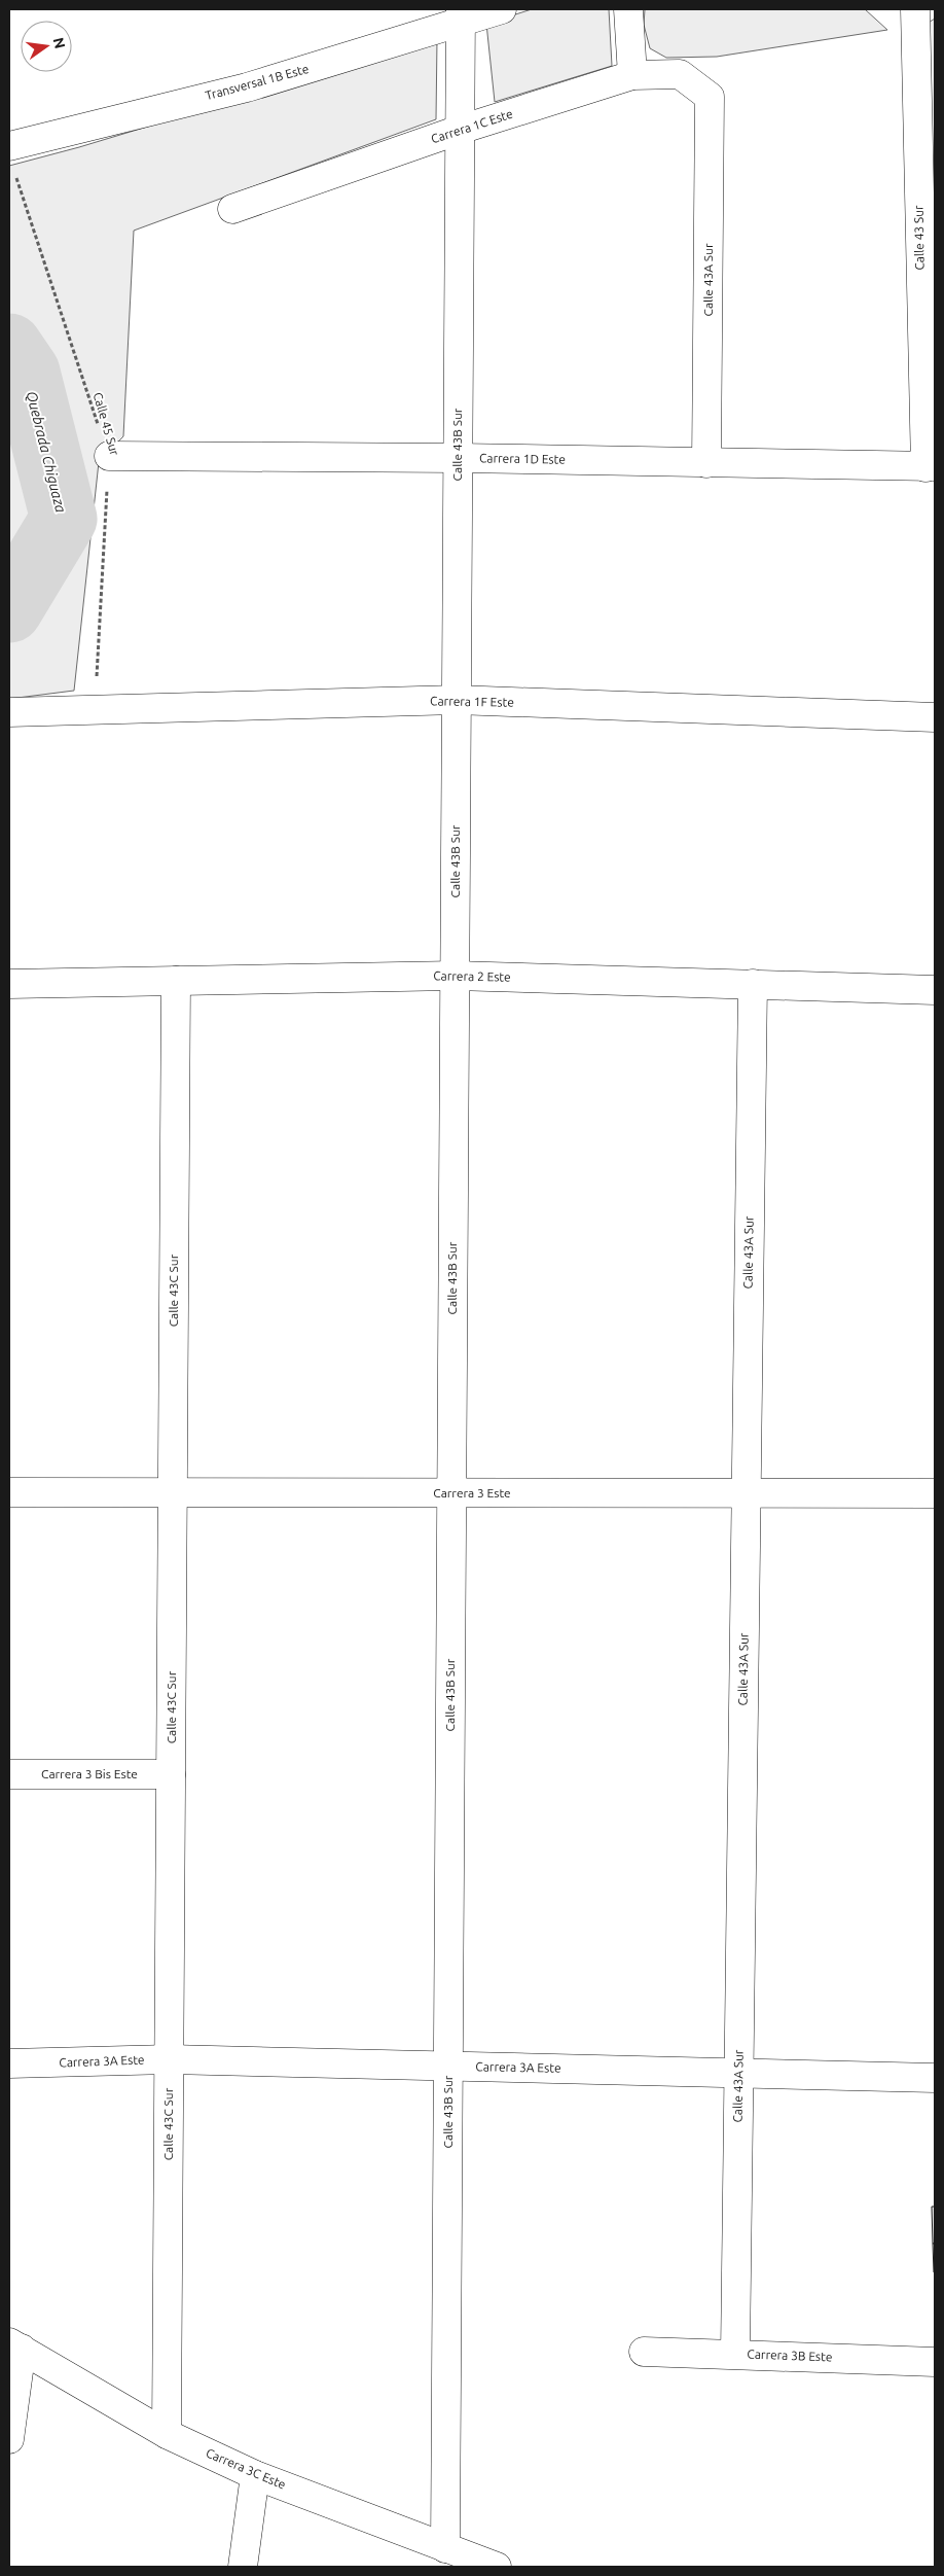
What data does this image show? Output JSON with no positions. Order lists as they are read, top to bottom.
{
  "streets": {
    "street": [
      "Transversal 1B Este",
      "Carrera 1C Este",
      "Calle 43 Sur",
      "Calle 43A Sur",
      "Calle 43B Sur",
      "Carrera 1D Este",
      "Carrera 1F Este",
      "Carrera 2 Este",
      "Calle 43C Sur",
      "Carrera 3 Este",
      "Carrera 3 Bis Este",
      "Carrera 3A Este",
      "Carrera 3B Este",
      "Carrera 3C Este"
    ],
    "path": ["Calle 45 Sur"]
  },
  "crossings": [
    ["Transversal 1B Este", "Calle 43B Sur"],
    ["Carrera 1C Este", "Calle 43A Sur"],
    ["Carrera 1C Este", "Calle 43B Sur"],
    ["Calle 43 Sur", "Carrera 1D Este"],
    ["Calle 43A Sur", "Carrera 1D Este"],
    ["Calle 43A Sur", "Carrera 2 Este"],
    ["Calle 43A Sur", "Carrera 3 Este"],
    ["Calle 43A Sur", "Carrera 3A Este"],
    ["Calle 43A Sur", "Carrera 3B Este"],
    ["Calle 45 Sur", "Carrera 1D Este"],
    ["Calle 45 Sur", "Carrera 1F Este"],
    ["Calle 43B Sur", "Carrera 1D Este"],
    ["Calle 43B Sur", "Carrera 1F Este"],
    ["Calle 43B Sur", "Carrera 2 Este"],
    ["Calle 43B Sur", "Carrera 3 Este"],
    ["Calle 43B Sur", "Carrera 3A Este"],
    ["Calle 43B Sur", "Carrera 3C Este"],
    ["Carrera 2 Este", "Calle 43C Sur"],
    ["Calle 43C Sur", "Carrera 3 Este"],
    ["Calle 43C Sur", "Carrera 3 Bis Este"],
    ["Calle 43C Sur", "Carrera 3A Este"],
    ["Calle 43C Sur", "Carrera 3C Este"]
  ],
  "water": ["Quebrada Chiguaza"],
  "north": "right"
}
